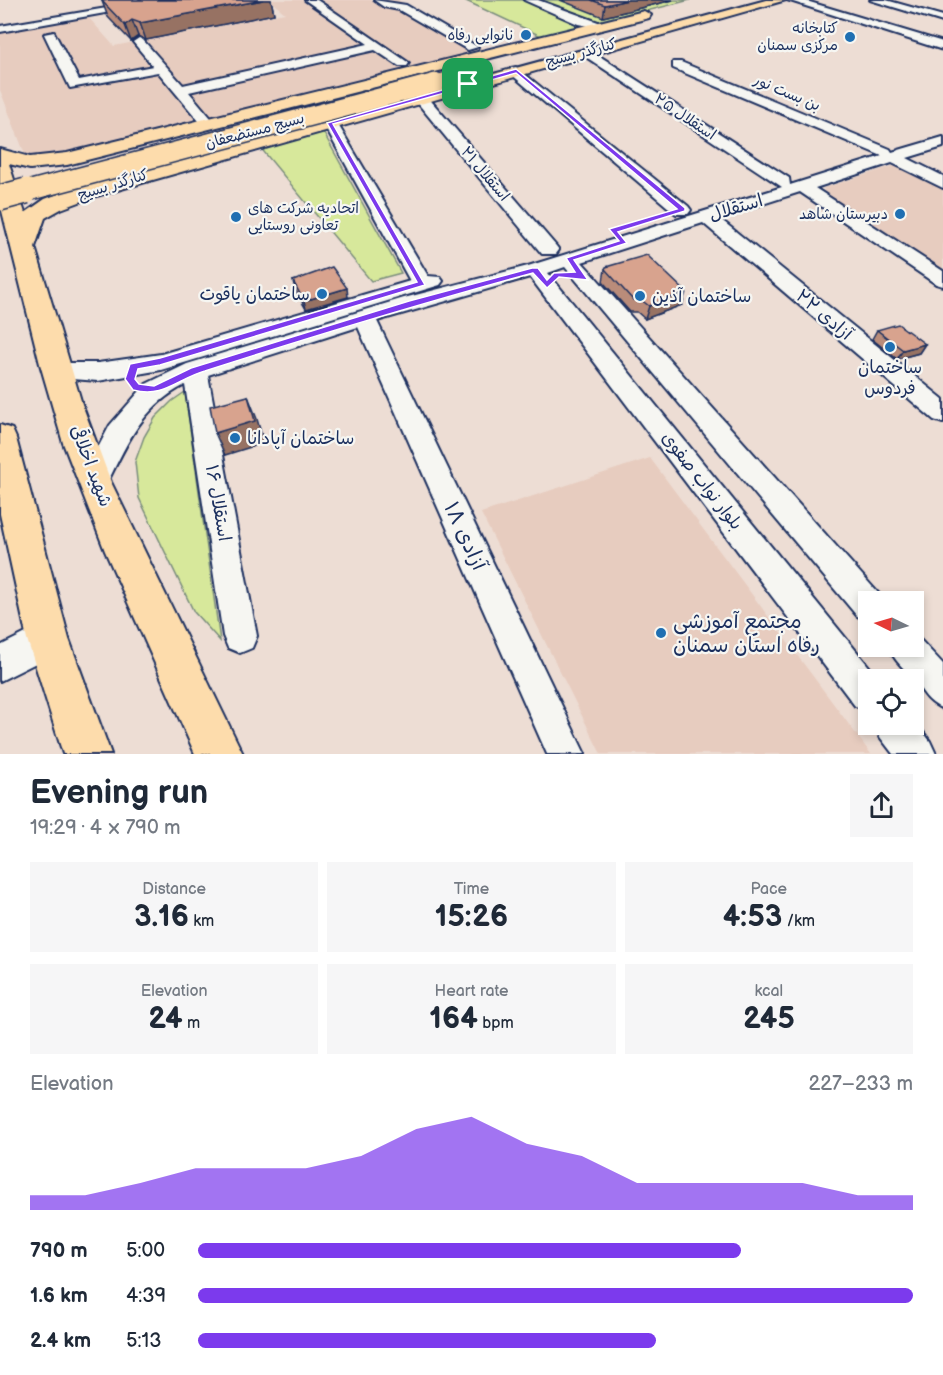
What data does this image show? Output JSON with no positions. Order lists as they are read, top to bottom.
{
  "streets": {
    "main road": ["کنارگذر بسیج", "بسیج مستضعفان", "شهید اخلاقی"],
    "street": [
      "بن بست نور",
      "استقلال ۲۵",
      "استقلال ۲۱",
      "استقلال",
      "آزادی ۲۲",
      "بلوار نواب صفوی",
      "استقلال ۱۶",
      "آزادی ۱۸"
    ]
  },
  "crossings": [
    ["کنارگذر بسیج", "استقلال ۲۵"],
    ["کنارگذر بسیج", "بسیج مستضعفان"],
    ["کنارگذر بسیج", "استقلال ۲۱"],
    ["کنارگذر بسیج", "شهید اخلاقی"],
    ["بن بست نور", "استقلال"],
    ["استقلال ۲۵", "استقلال"],
    ["استقلال ۲۱", "استقلال"],
    ["استقلال ۲۱", "بلوار نواب صفوی"],
    ["استقلال", "آزادی ۲۲"],
    ["استقلال", "شهید اخلاقی"],
    ["استقلال", "بلوار نواب صفوی"],
    ["استقلال", "استقلال ۱۶"],
    ["استقلال", "آزادی ۱۸"]
  ],
  "places": [
    "نانوایی رفاه",
    "کتابخانه مرکزی سمنان",
    "دبیرستان شاهد",
    "اتحادیه شرکت های تعاونی روستایی",
    "ساختمان یاقوت",
    "ساختمان آذین",
    "ساختمان فردوس",
    "ساختمان آپادانا",
    "مجتمع آموزشی رفاه استان سمنان"
  ],
  "north": "left",
  "page": {
    "heading": ["Evening run", "19:29 · 4 × 790 m"],
    "stats": [
      ["Distance", "3.16 km"],
      ["Time", "15:26"],
      ["Pace", "4:53 /km"],
      ["Elevation", "24 m"],
      ["Heart rate", "164 bpm"],
      ["kcal", "245"]
    ],
    "chart": ["Elevation", "227–233 m"],
    "list": [
      {
        "name": "790 m",
        "note": "5:00"
      },
      {
        "name": "1.6 km",
        "note": "4:39"
      },
      {
        "name": "2.4 km",
        "note": "5:13"
      }
    ]
  }
}
